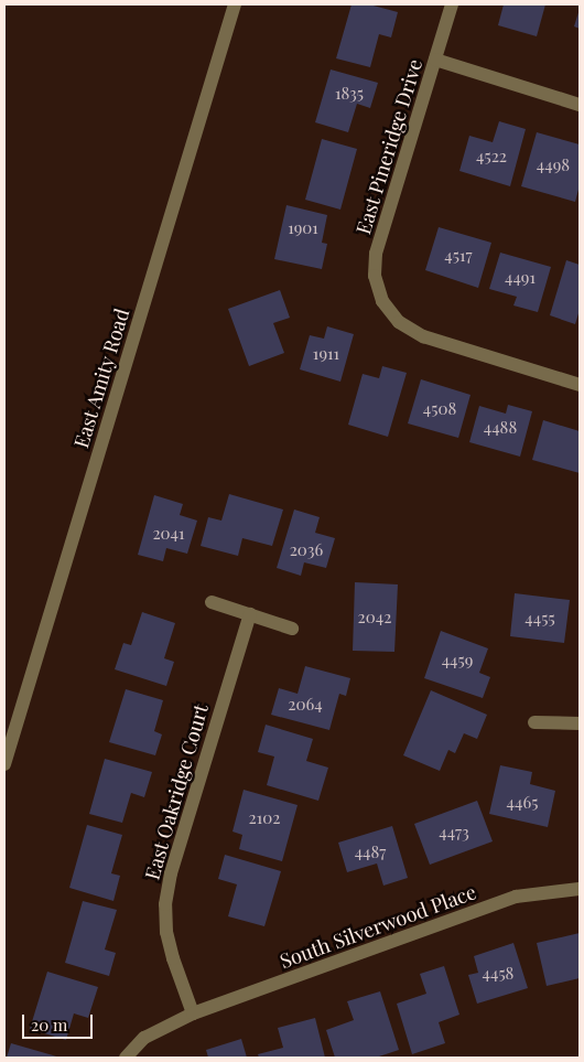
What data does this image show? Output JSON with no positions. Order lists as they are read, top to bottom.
{
  "streets": {
    "street": [
      "East Pineridge Drive",
      "East Amity Road",
      "East Oakridge Court",
      "South Silverwood Place"
    ]
  },
  "crossings": [
    ["East Oakridge Court", "South Silverwood Place"]
  ],
  "house_numbers": [
    "1835",
    "4522",
    "4498",
    "1901",
    "4517",
    "4491",
    "1911",
    "4508",
    "4488",
    "2041",
    "2036",
    "2042",
    "4455",
    "4459",
    "2064",
    "4465",
    "2102",
    "4473",
    "4487",
    "4458"
  ],
  "scale_bar": "20 m"
}
